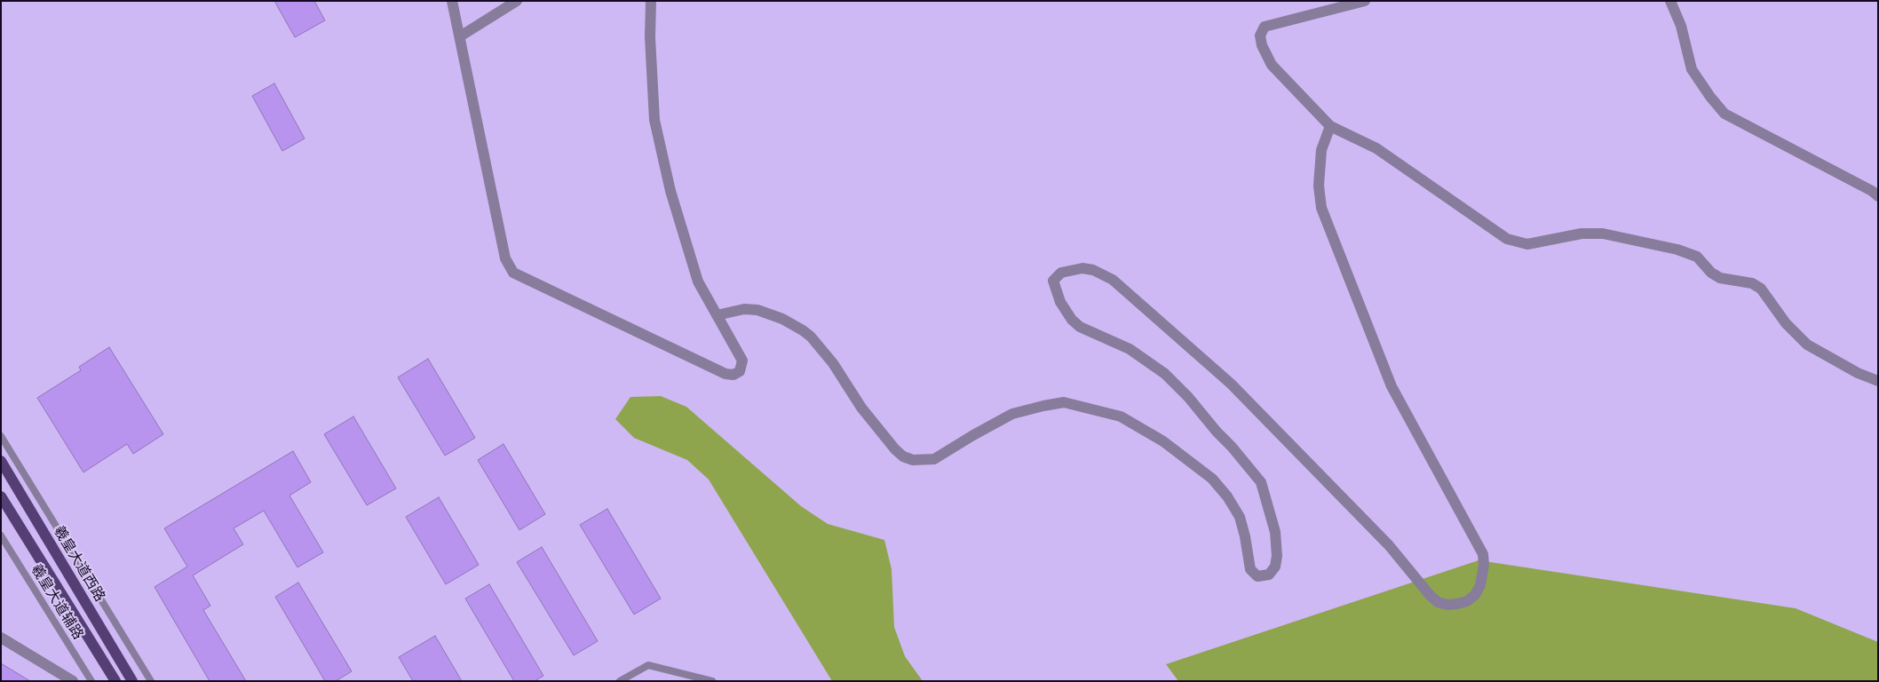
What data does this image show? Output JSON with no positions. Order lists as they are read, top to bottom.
{
  "streets": {
    "main road": ["羲皇大道西路"],
    "lane": ["羲皇大道辅路"]
  }
}
